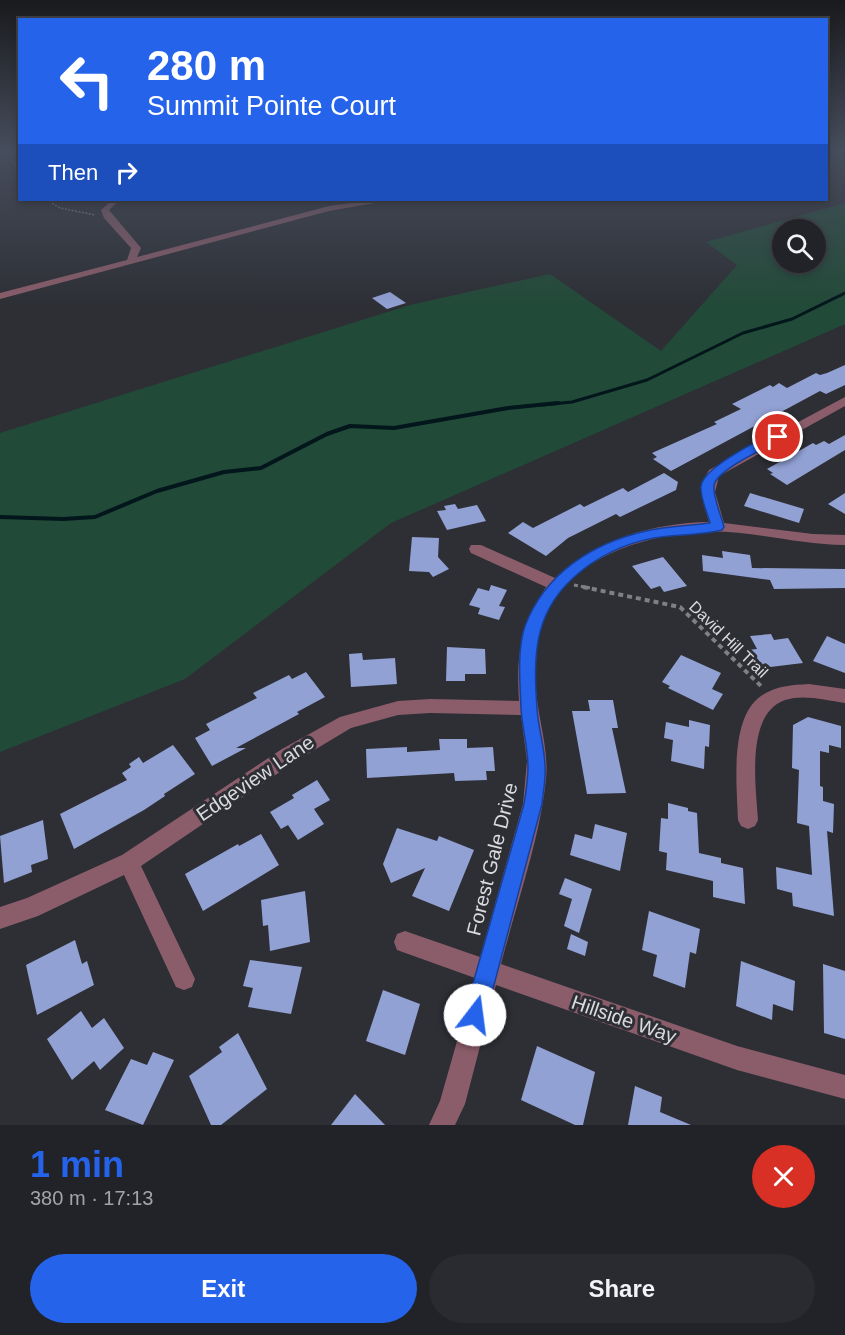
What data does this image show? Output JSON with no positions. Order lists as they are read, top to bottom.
{
  "streets": {
    "street": ["Edgeview Lane", "Forest Gale Drive", "Hillside Way"],
    "path": ["David Hill Trail"]
  },
  "crossings": [
    ["David Hill Trail", "Forest Gale Drive"],
    ["Edgeview Lane", "Forest Gale Drive"],
    ["Forest Gale Drive", "Hillside Way"]
  ],
  "page": {
    "turn": ["280 m", "Summit Pointe Court"],
    "then": "Then",
    "heading": ["1 min", "380 m · 17:13"],
    "buttons": ["Exit", "Share"]
  }
}
